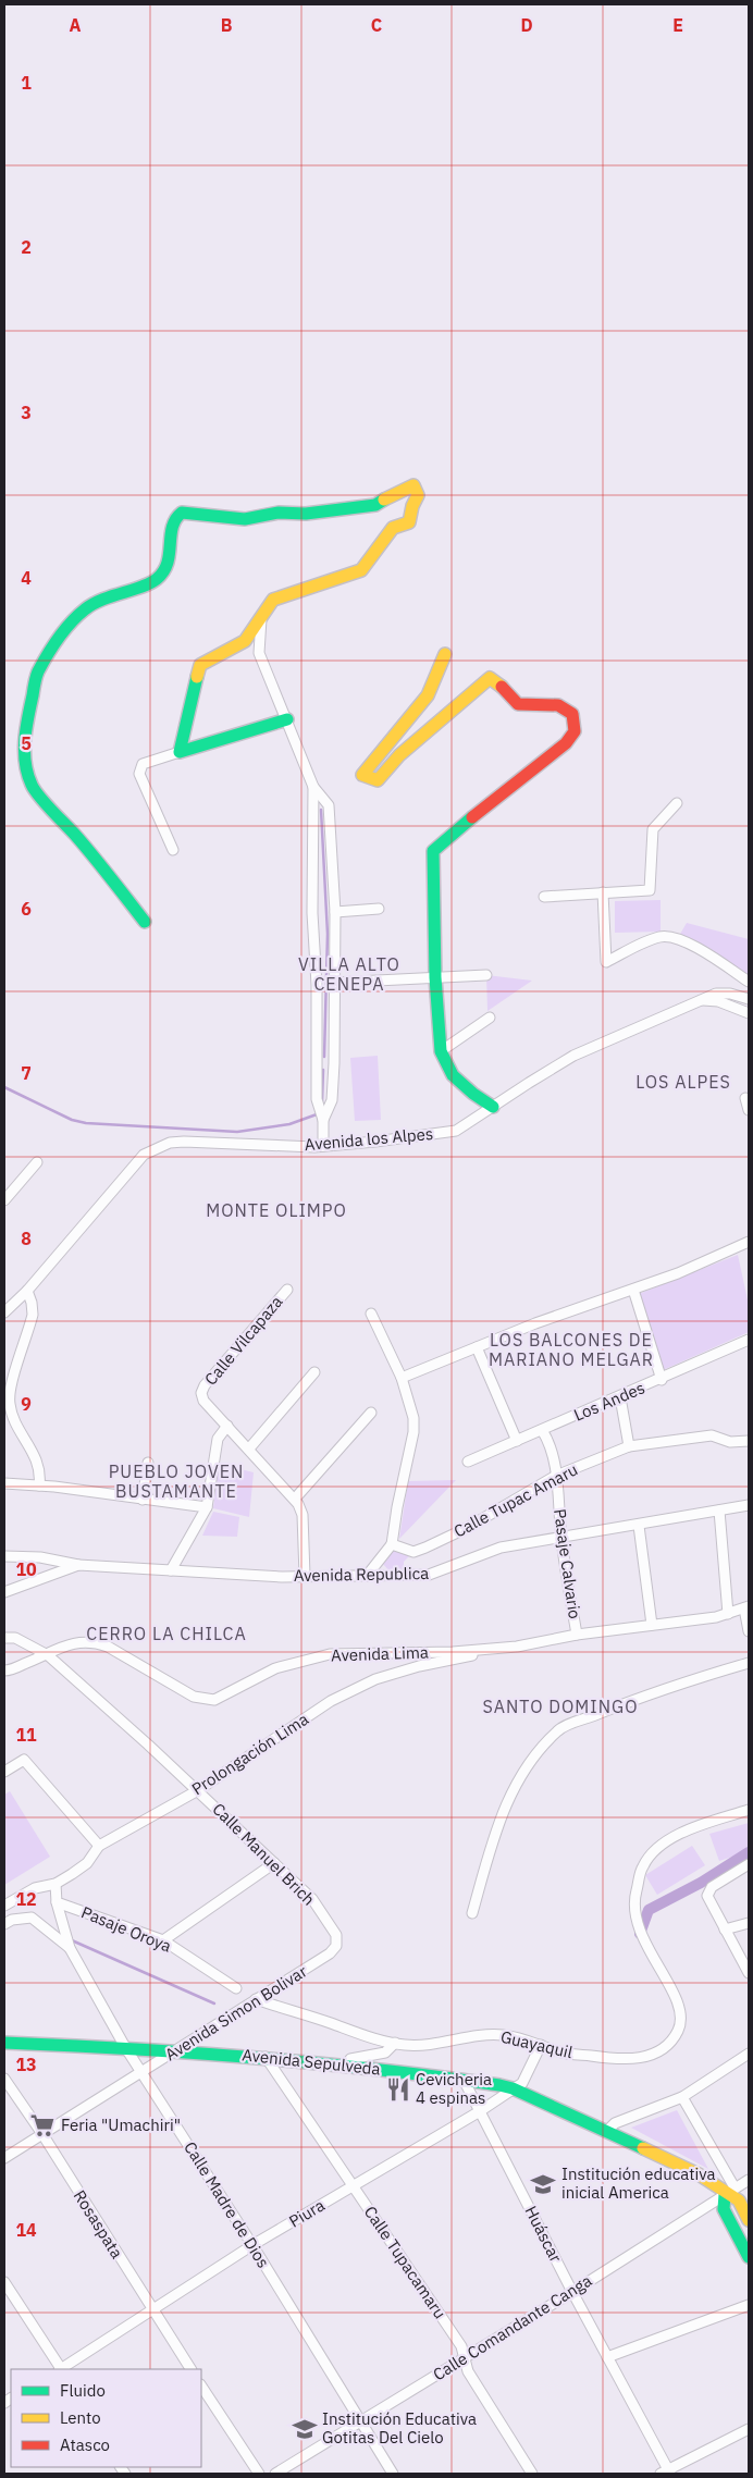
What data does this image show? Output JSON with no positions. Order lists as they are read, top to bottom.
{
  "streets": {
    "street": [
      "Avenida los Alpes",
      "Calle Vilcapaza",
      "Los Andes",
      "Calle Tupac Amaru",
      "Pasaje Calvario",
      "Avenida Republica",
      "Avenida Lima",
      "Prolongación Lima",
      "Calle Manuel Brich",
      "Pasaje Oroya",
      "Avenida Simon Bolivar",
      "Guayaquil",
      "Avenida Sepulveda",
      "Calle Madre de Dios",
      "Piura",
      "Rosaspata",
      "Huáscar",
      "Calle Tupacamaru",
      "Calle Comandante Canga"
    ]
  },
  "crossings": [
    ["Los Andes", "Pasaje Calvario"],
    ["Calle Tupac Amaru", "Pasaje Calvario"],
    ["Pasaje Calvario", "Avenida Republica"],
    ["Pasaje Calvario", "Avenida Lima"],
    ["Avenida Lima", "Prolongación Lima"],
    ["Avenida Lima", "Calle Manuel Brich"],
    ["Prolongación Lima", "Calle Manuel Brich"],
    ["Calle Manuel Brich", "Avenida Simon Bolivar"],
    ["Pasaje Oroya", "Calle Madre de Dios"],
    ["Avenida Simon Bolivar", "Guayaquil"],
    ["Avenida Simon Bolivar", "Avenida Sepulveda"],
    ["Avenida Simon Bolivar", "Calle Madre de Dios"],
    ["Avenida Simon Bolivar", "Rosaspata"],
    ["Guayaquil", "Piura"],
    ["Avenida Sepulveda", "Calle Madre de Dios"],
    ["Avenida Sepulveda", "Piura"],
    ["Avenida Sepulveda", "Huáscar"],
    ["Avenida Sepulveda", "Calle Tupacamaru"],
    ["Avenida Sepulveda", "Calle Comandante Canga"],
    ["Calle Madre de Dios", "Piura"],
    ["Calle Madre de Dios", "Calle Comandante Canga"],
    ["Piura", "Rosaspata"],
    ["Piura", "Huáscar"],
    ["Piura", "Calle Tupacamaru"],
    ["Huáscar", "Calle Comandante Canga"],
    ["Calle Tupacamaru", "Calle Comandante Canga"]
  ],
  "districts": [
    "VILLA ALTO CENEPA",
    "LOS ALPES",
    "MONTE OLIMPO",
    "LOS BALCONES DE MARIANO MELGAR",
    "PUEBLO JOVEN BUSTAMANTE",
    "CERRO LA CHILCA",
    "SANTO DOMINGO"
  ],
  "places": {
    "restaurant": ["Cevicheria 4 espinas"],
    "supermarket": ["Feria \"Umachiri\""],
    "school or university": ["Institución educativa inicial America", "Institución Educativa Gotitas Del Cielo"]
  },
  "legend": ["Fluido", "Lento", "Atasco"],
  "grid": {
    "columns": [
      "A",
      "B",
      "C",
      "D",
      "E"
    ],
    "rows": [
      "1",
      "2",
      "3",
      "4",
      "5",
      "6",
      "7",
      "8",
      "9",
      "10",
      "11",
      "12",
      "13",
      "14"
    ]
  }
}
